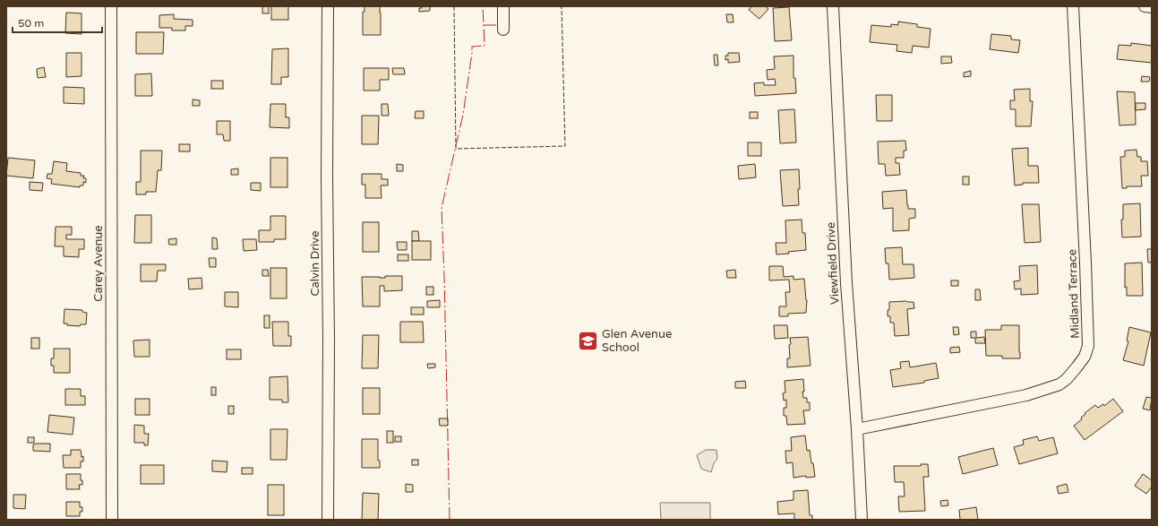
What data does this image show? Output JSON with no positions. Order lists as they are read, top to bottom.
{
  "streets": {
    "street": [
      "Carey Avenue",
      "Calvin Drive",
      "Viewfield Drive",
      "Midland Terrace"
    ]
  },
  "crossings": [
    ["Viewfield Drive", "Midland Terrace"]
  ],
  "places": {
    "school or university": ["Glen Avenue School"]
  },
  "scale_bar": "50 m"
}
